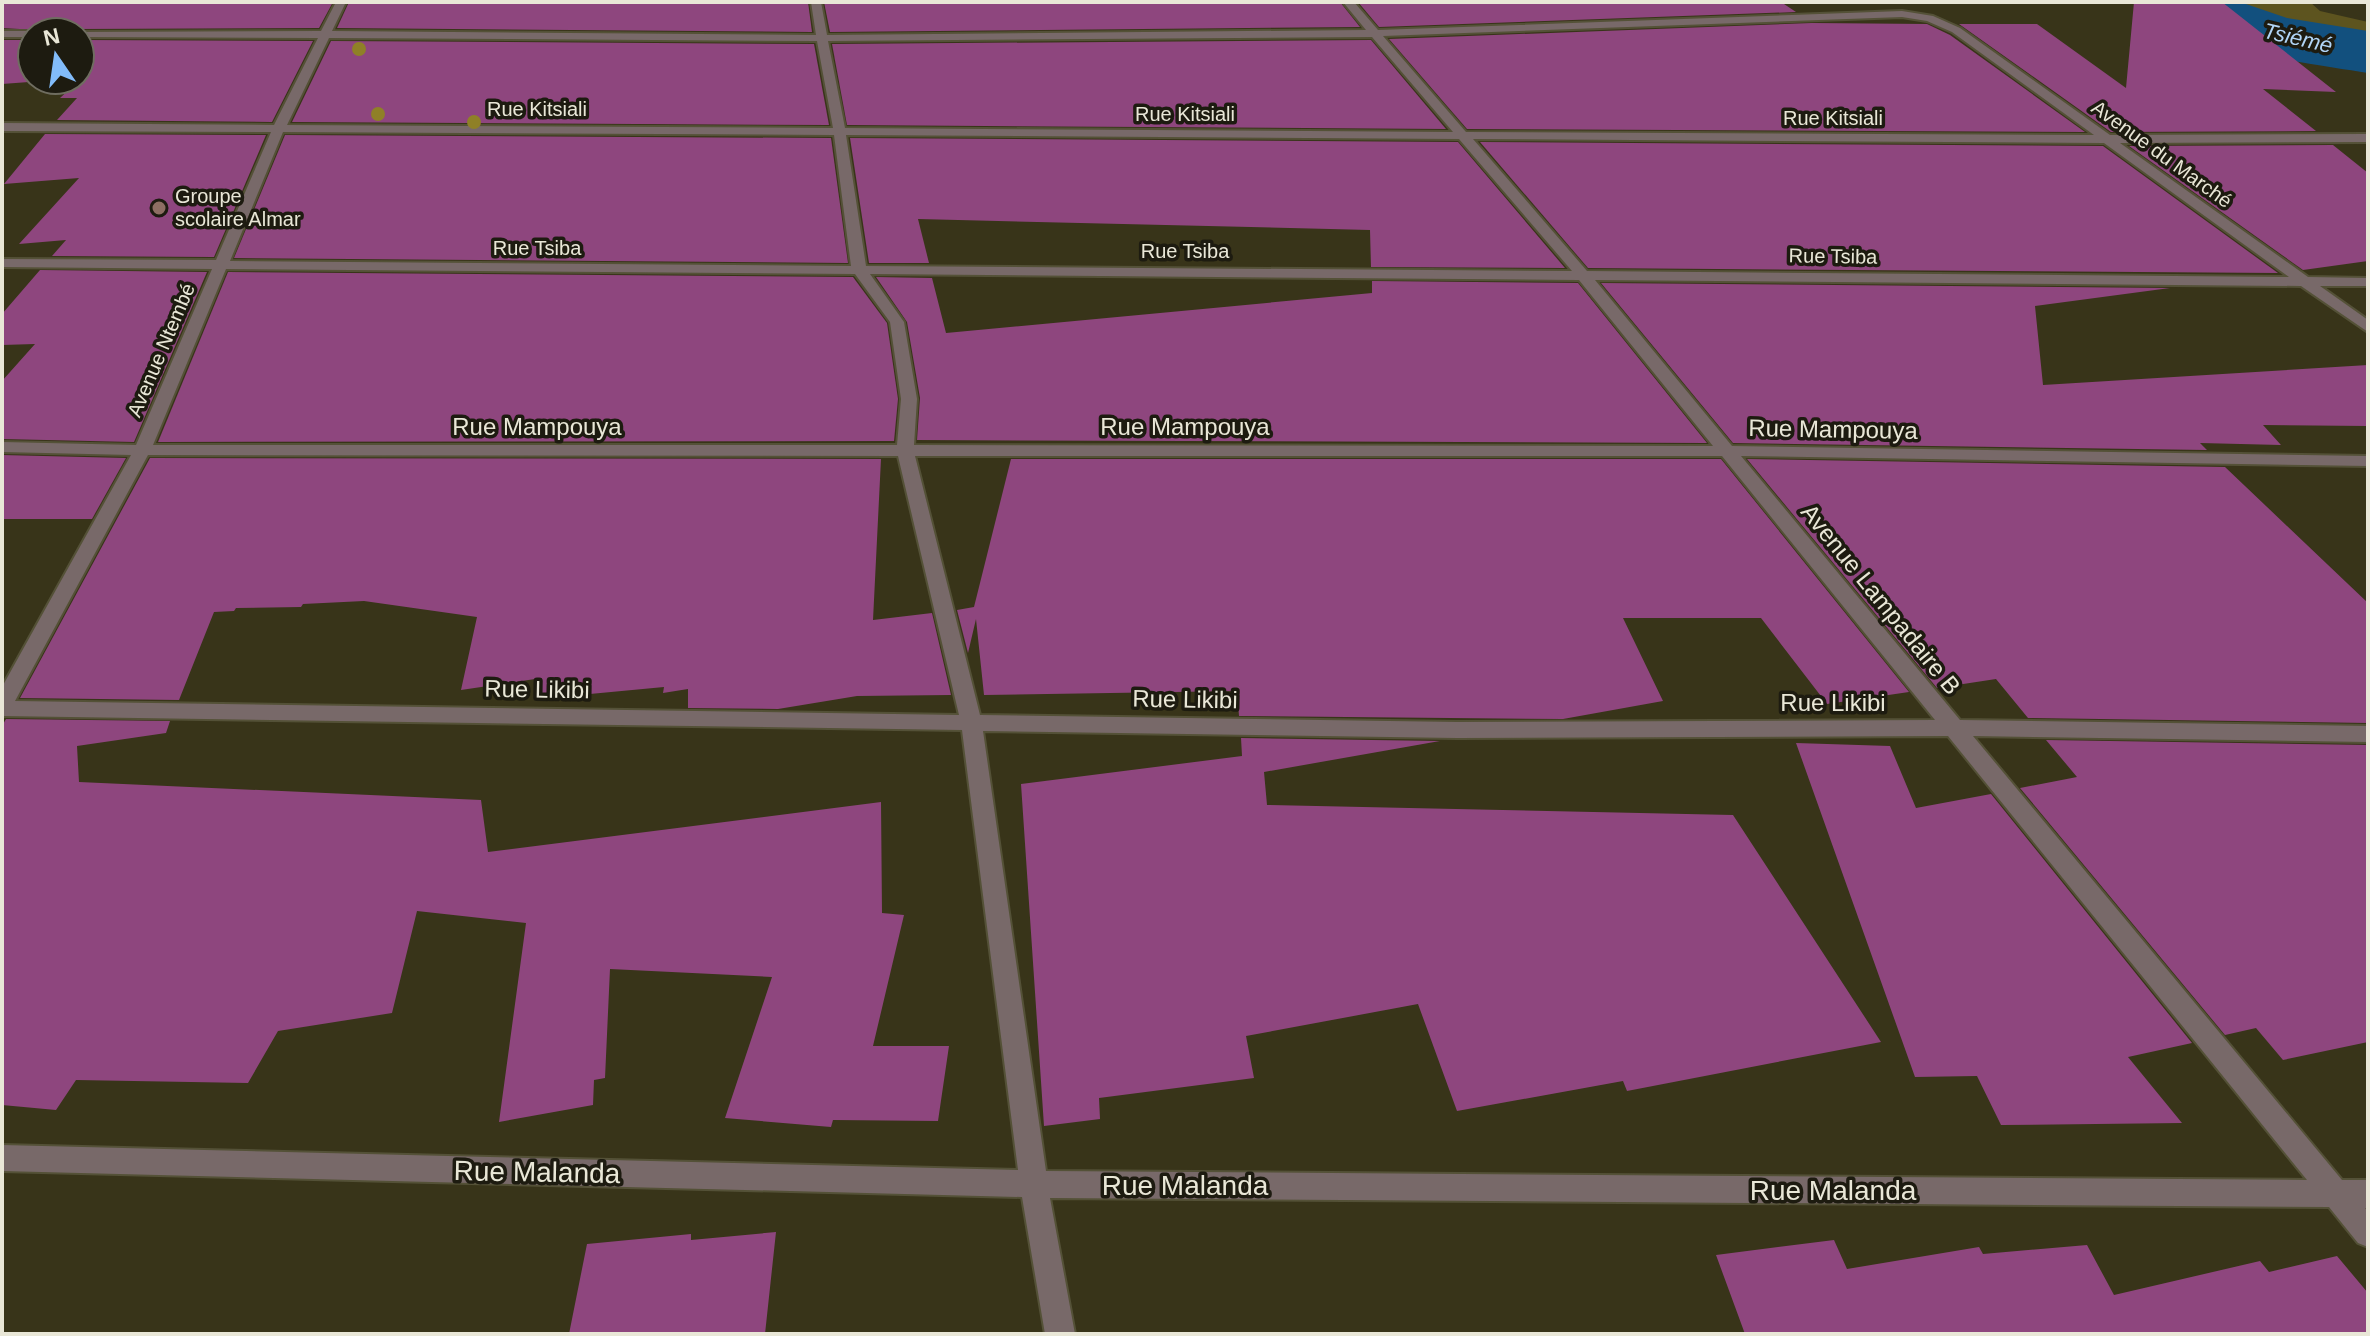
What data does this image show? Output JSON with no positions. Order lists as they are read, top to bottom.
{
  "streets": {
    "street": [
      "Rue Kitsiali",
      "Avenue du Marché",
      "Rue Tsiba",
      "Avenue Ntembé",
      "Rue Mampouya",
      "Avenue Lampadaire B",
      "Rue Likibi",
      "Rue Malanda"
    ]
  },
  "crossings": [
    ["Rue Kitsiali", "Avenue du Marché"],
    ["Rue Kitsiali", "Avenue Ntembé"],
    ["Rue Kitsiali", "Avenue Lampadaire B"],
    ["Avenue du Marché", "Rue Tsiba"],
    ["Avenue du Marché", "Avenue Lampadaire B"],
    ["Rue Tsiba", "Avenue Ntembé"],
    ["Rue Tsiba", "Avenue Lampadaire B"],
    ["Avenue Ntembé", "Rue Mampouya"],
    ["Avenue Ntembé", "Rue Likibi"],
    ["Rue Mampouya", "Avenue Lampadaire B"],
    ["Avenue Lampadaire B", "Rue Likibi"],
    ["Avenue Lampadaire B", "Rue Malanda"]
  ],
  "water": ["Tsiémé"],
  "places": ["Groupe scolaire Almar"],
  "north": "top"
}
